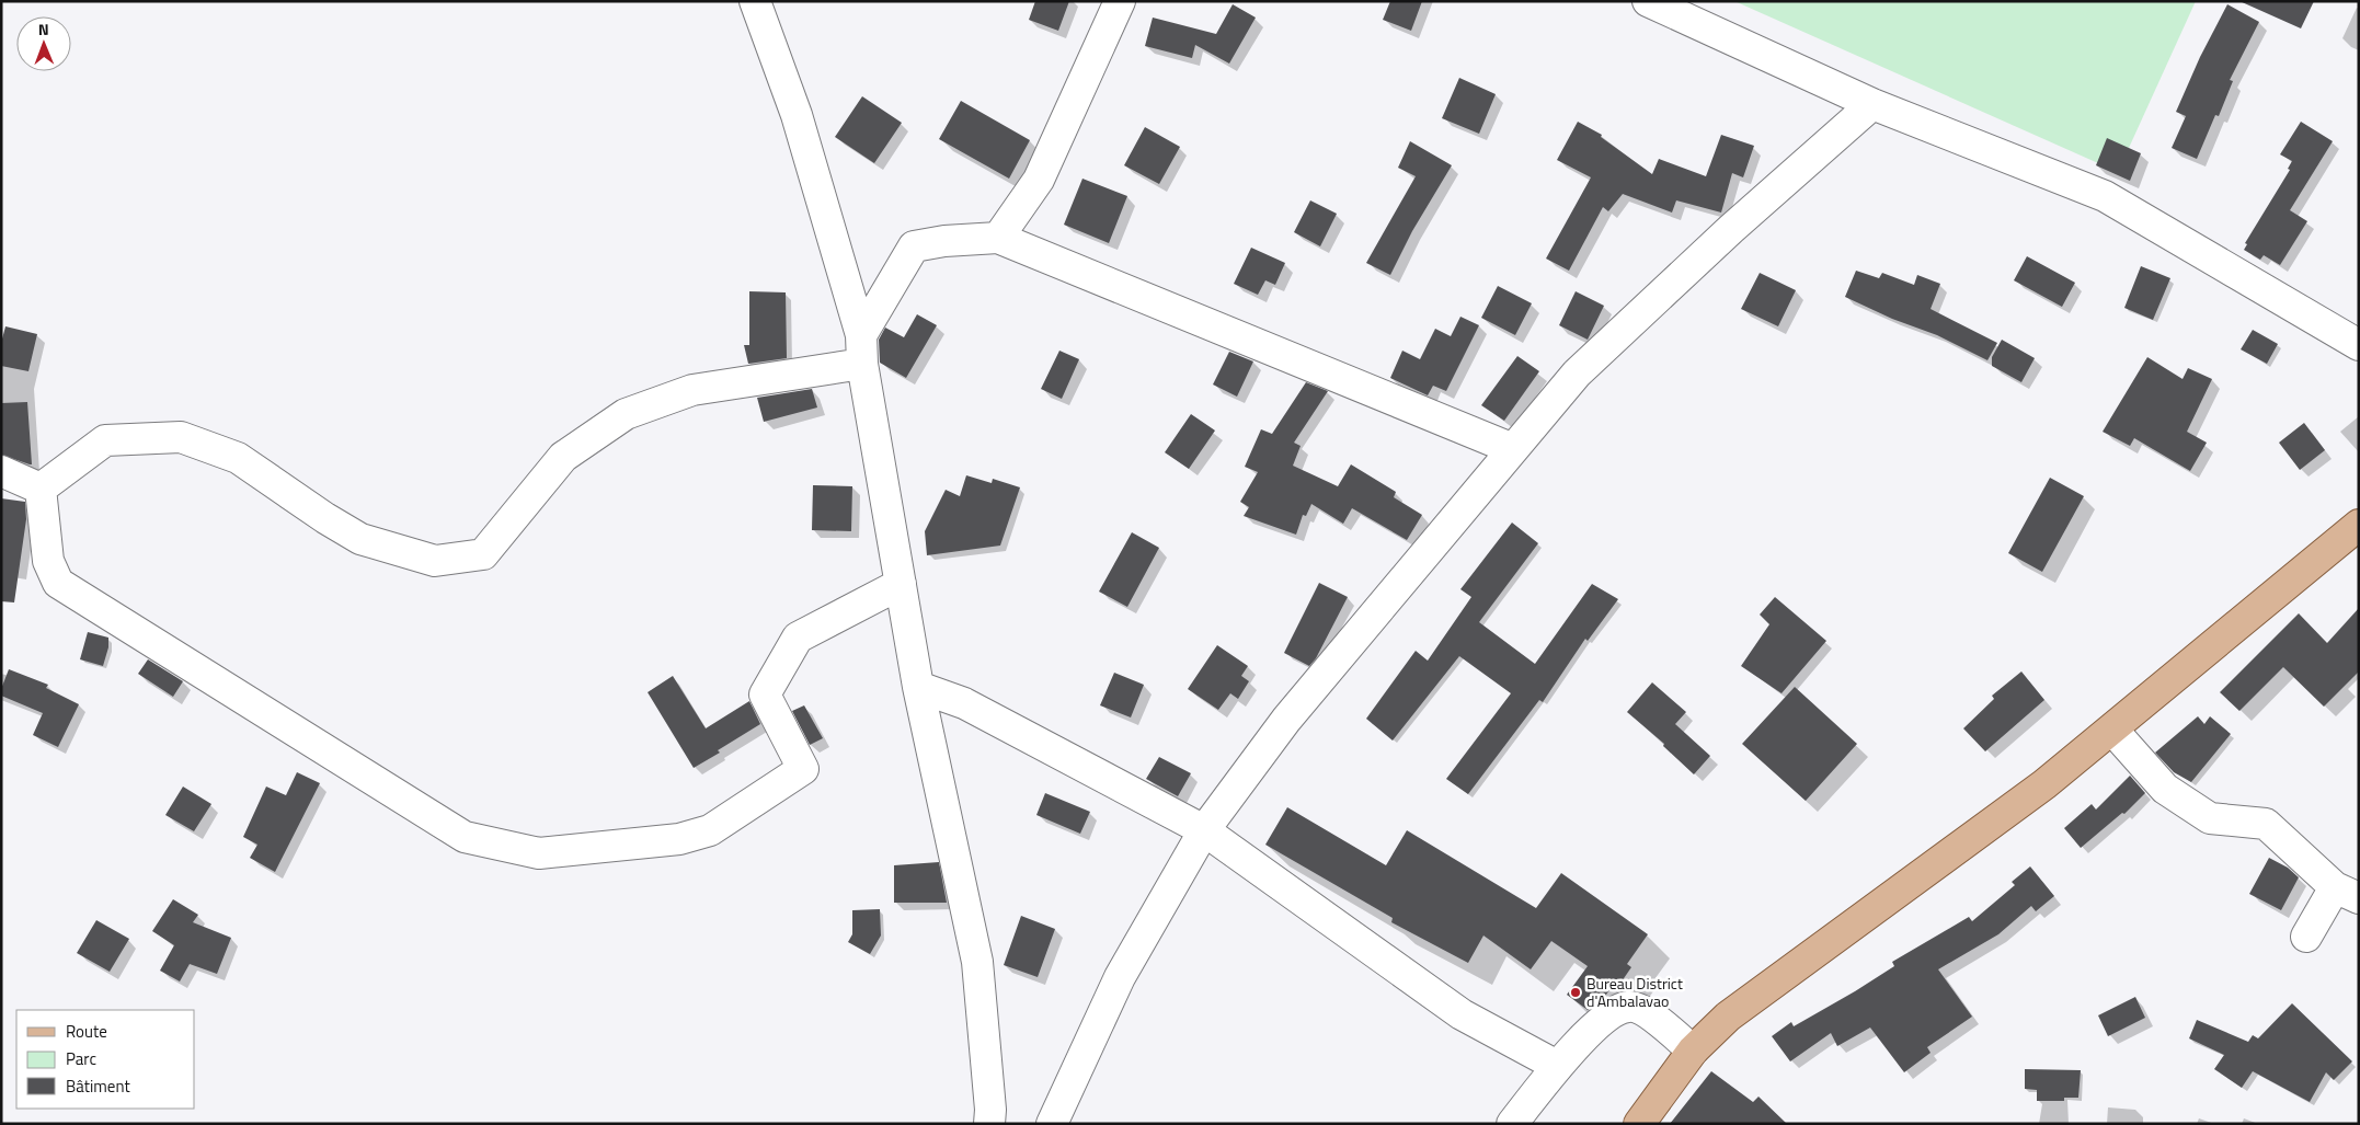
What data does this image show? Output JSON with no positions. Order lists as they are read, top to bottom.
{
  "places": ["Bureau District d'Ambalavao"],
  "legend": ["Route", "Parc", "Bâtiment"],
  "north": "top"
}
